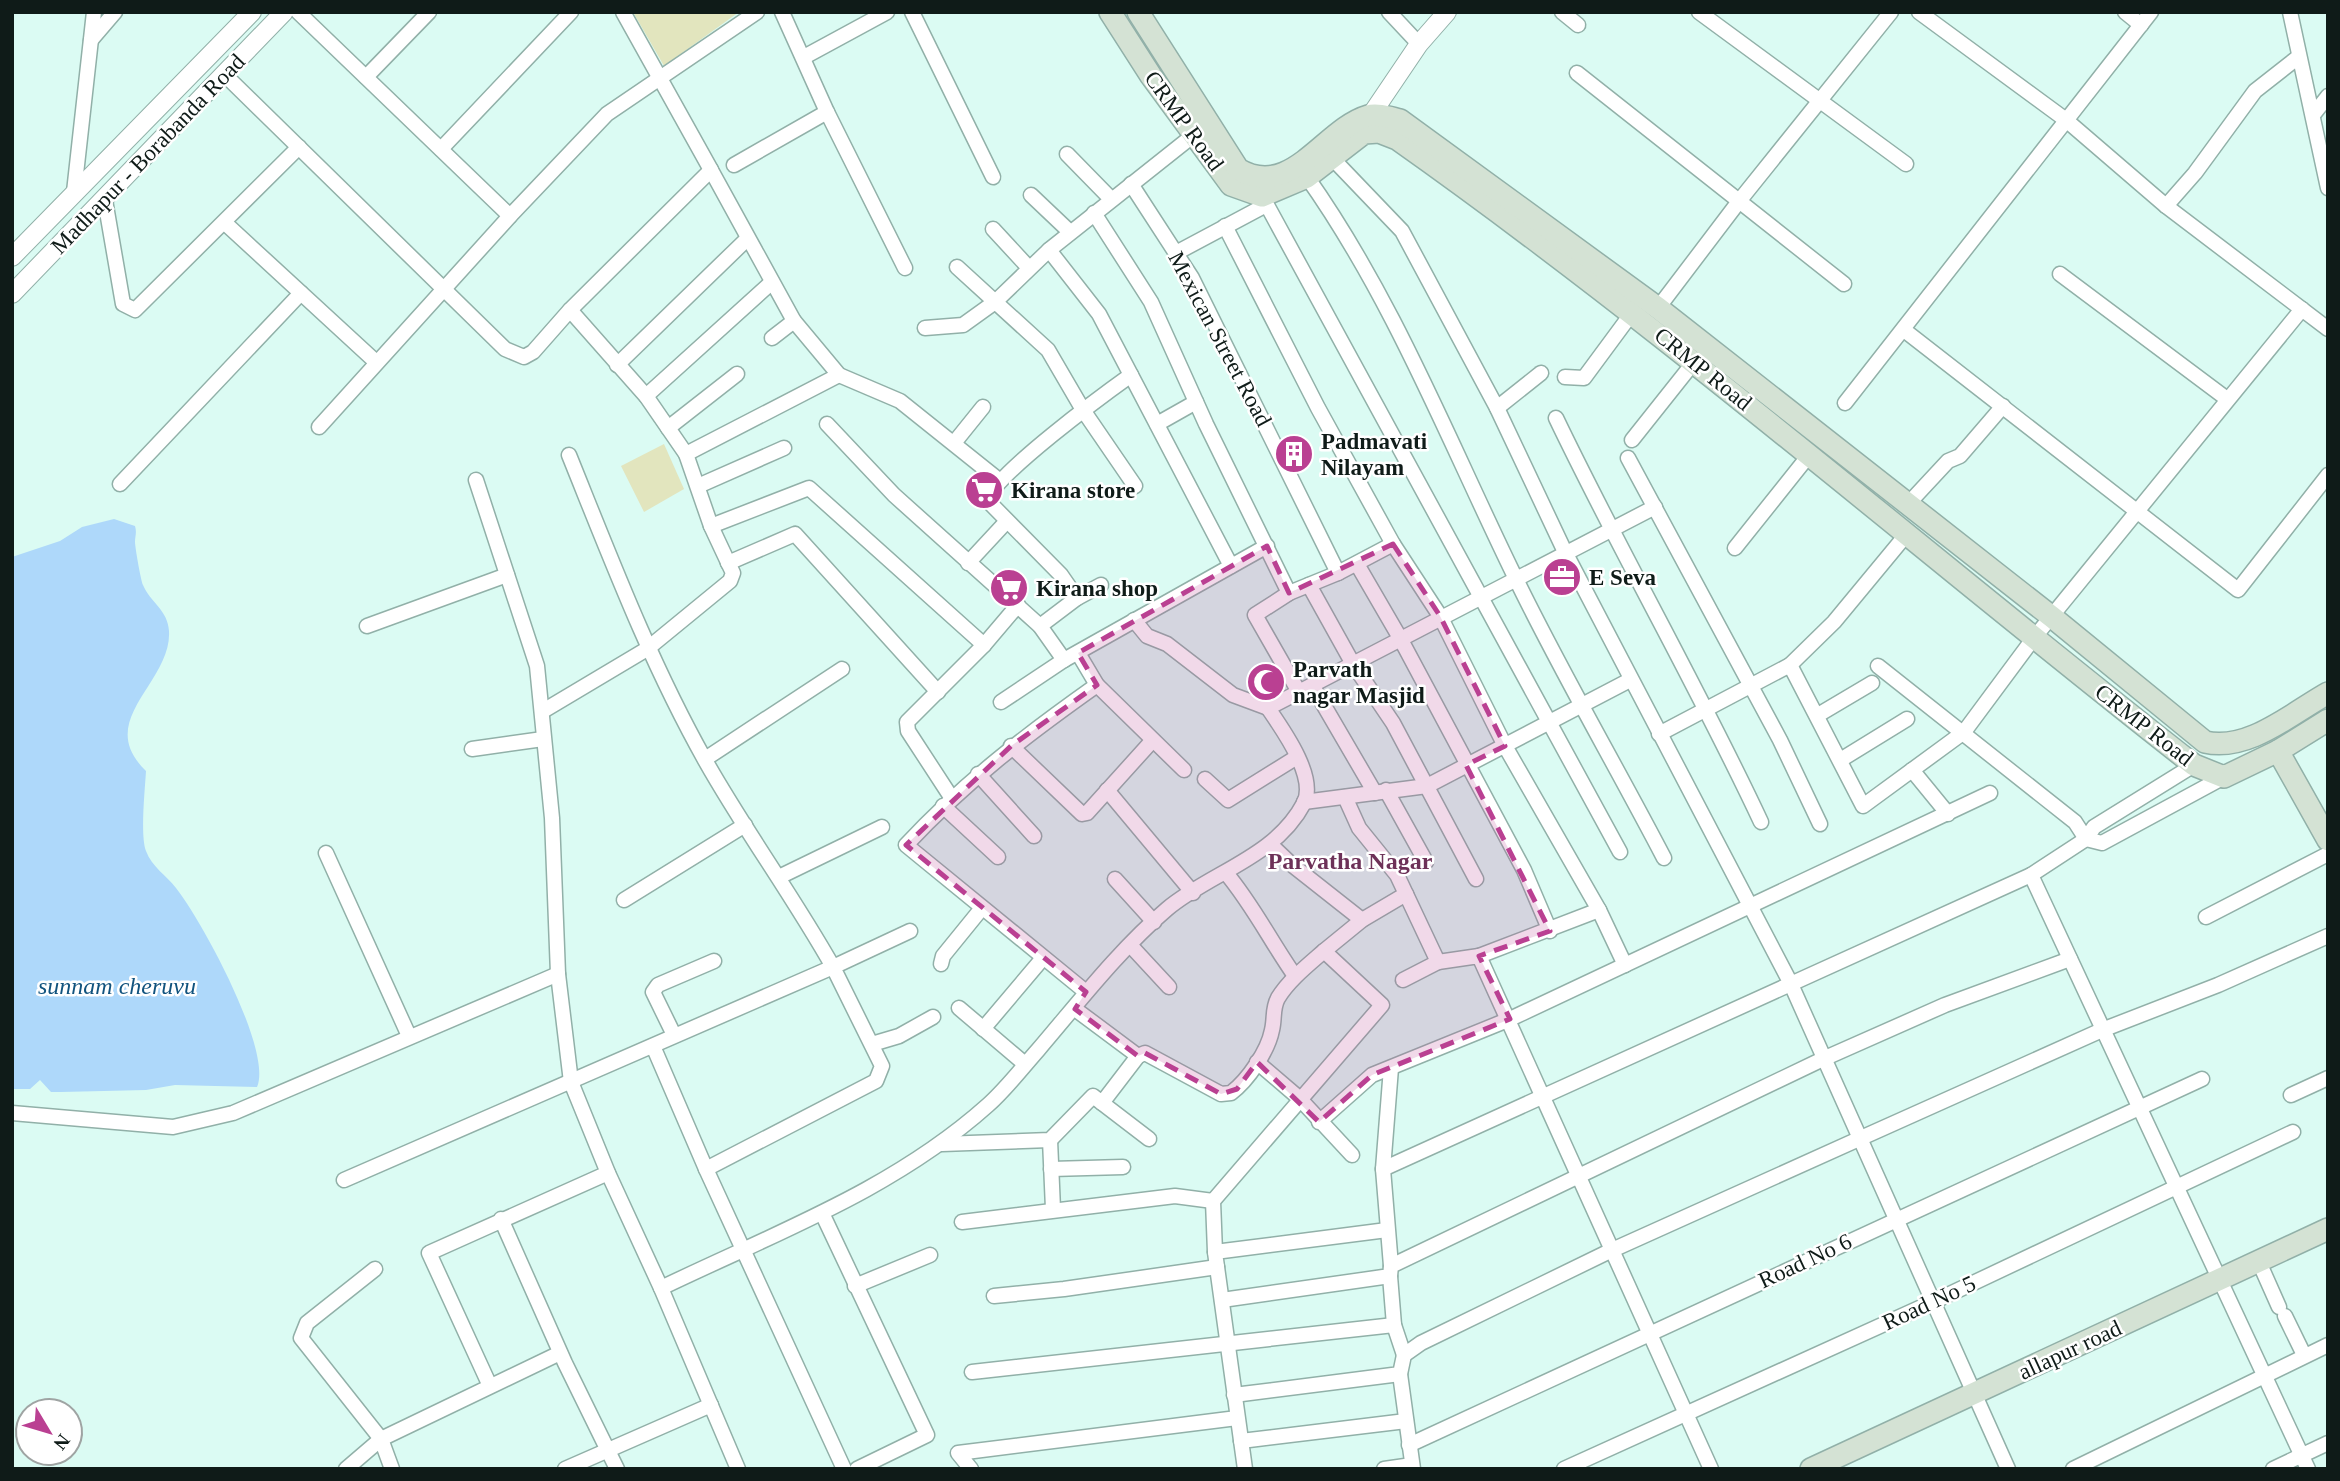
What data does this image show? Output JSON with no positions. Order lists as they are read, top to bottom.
{
  "streets": {
    "main road": ["CRMP Road", "allapur road"],
    "street": [
      "Madhapur - Borabanda Road",
      "Mexican Street Road",
      "Road No 6",
      "Road No 5"
    ]
  },
  "districts": ["Parvatha Nagar"],
  "water": ["sunnam cheruvu"],
  "places": {
    "building": ["Padmavati Nilayam"],
    "supermarket": ["Kirana store", "Kirana shop"],
    "office": ["E Seva"],
    "mosque": ["Parvath nagar Masjid"]
  },
  "north": "bottom right"
}
